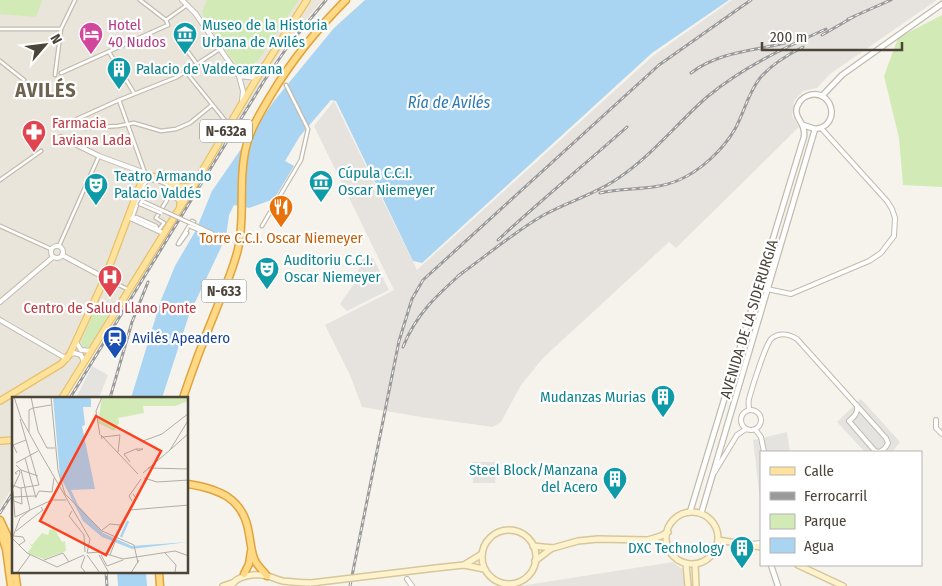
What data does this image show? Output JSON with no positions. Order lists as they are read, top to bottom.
{
  "streets": {
    "highway": ["N-633"],
    "main road": ["N-632a"],
    "street": ["AVENIDA DE LA SIDERURGIA"]
  },
  "districts": ["AVILÉS"],
  "water": ["Ría de Avilés"],
  "places": {
    "hotel": ["Hotel 40 Nudos"],
    "museum": ["Museo de la Historia Urbana de Avilés", "Cúpula C.C.I. Oscar Niemeyer"],
    "building": [
      "Palacio de Valdecarzana",
      "Mudanzas Murias",
      "Steel Block/Manzana del Acero",
      "DXC Technology"
    ],
    "pharmacy": ["Farmacia Laviana Lada"],
    "theatre": ["Teatro Armando Palacio Valdés", "Auditoriu C.C.I. Oscar Niemeyer"],
    "restaurant": ["Torre C.C.I. Oscar Niemeyer"],
    "hospital": ["Centro de Salud Llano Ponte"],
    "station": ["Avilés Apeadero"]
  },
  "legend": [
    "Calle",
    "Ferrocarril",
    "Parque",
    "Agua"
  ],
  "scale_bar": "200 m",
  "north": "top right"
}
